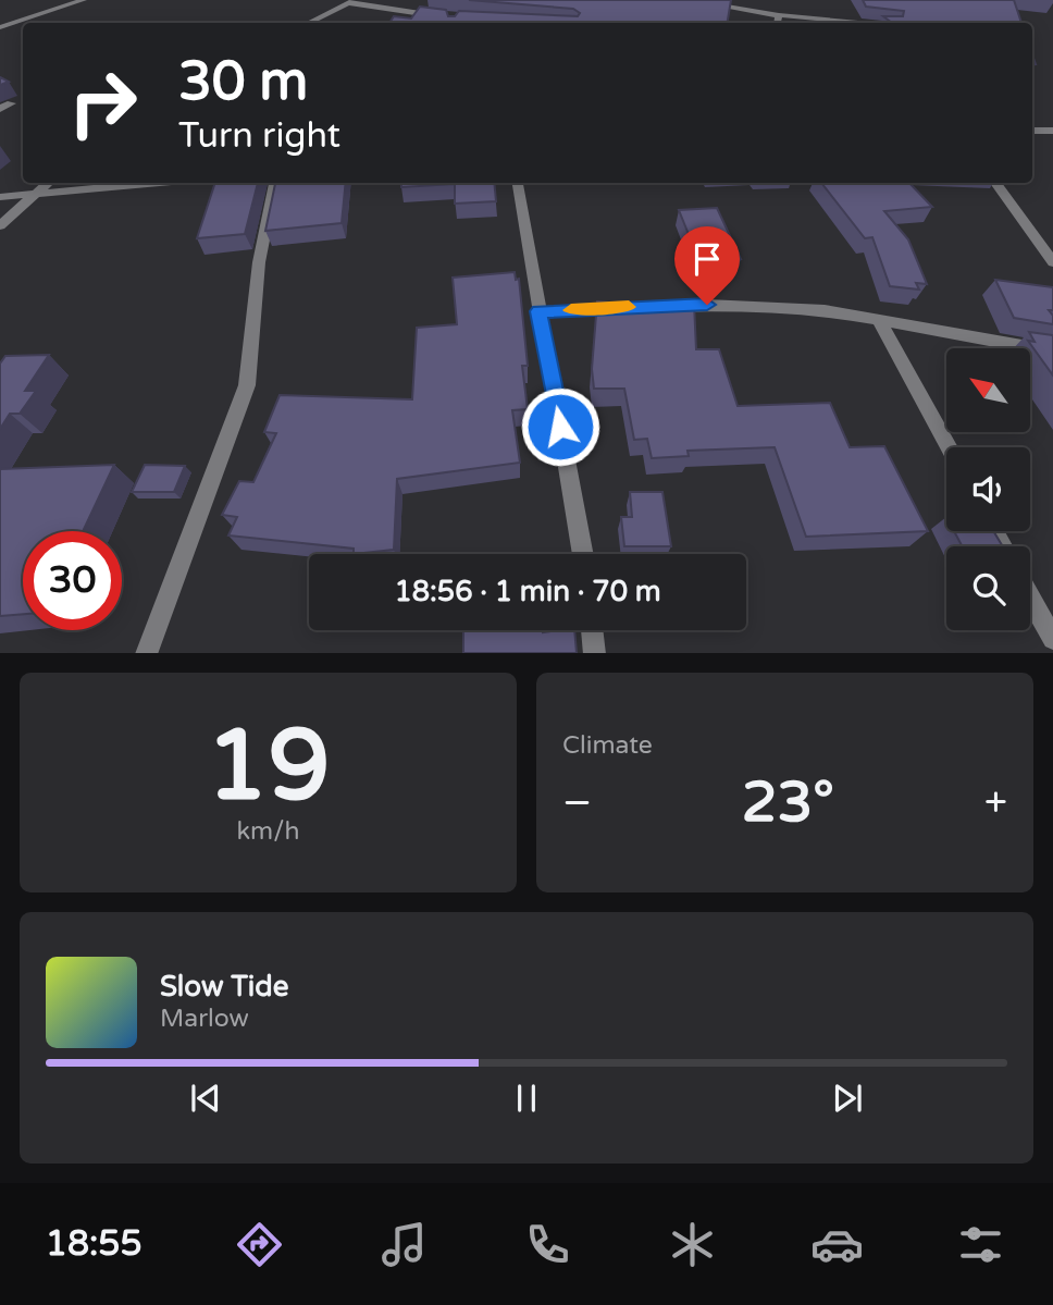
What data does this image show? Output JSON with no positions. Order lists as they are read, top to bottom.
{
  "north": "top left",
  "page": {
    "turn": ["30 m", "Turn right"],
    "limit": "30",
    "trip": "18:56 · 1 min · 70 m",
    "tile": [
      ["19", "km/h"],
      "Climate"
    ],
    "heat": ["−", "23°", "+"],
    "song": ["Slow Tide", "Marlow"],
    "tabs": "18:55"
  }
}
